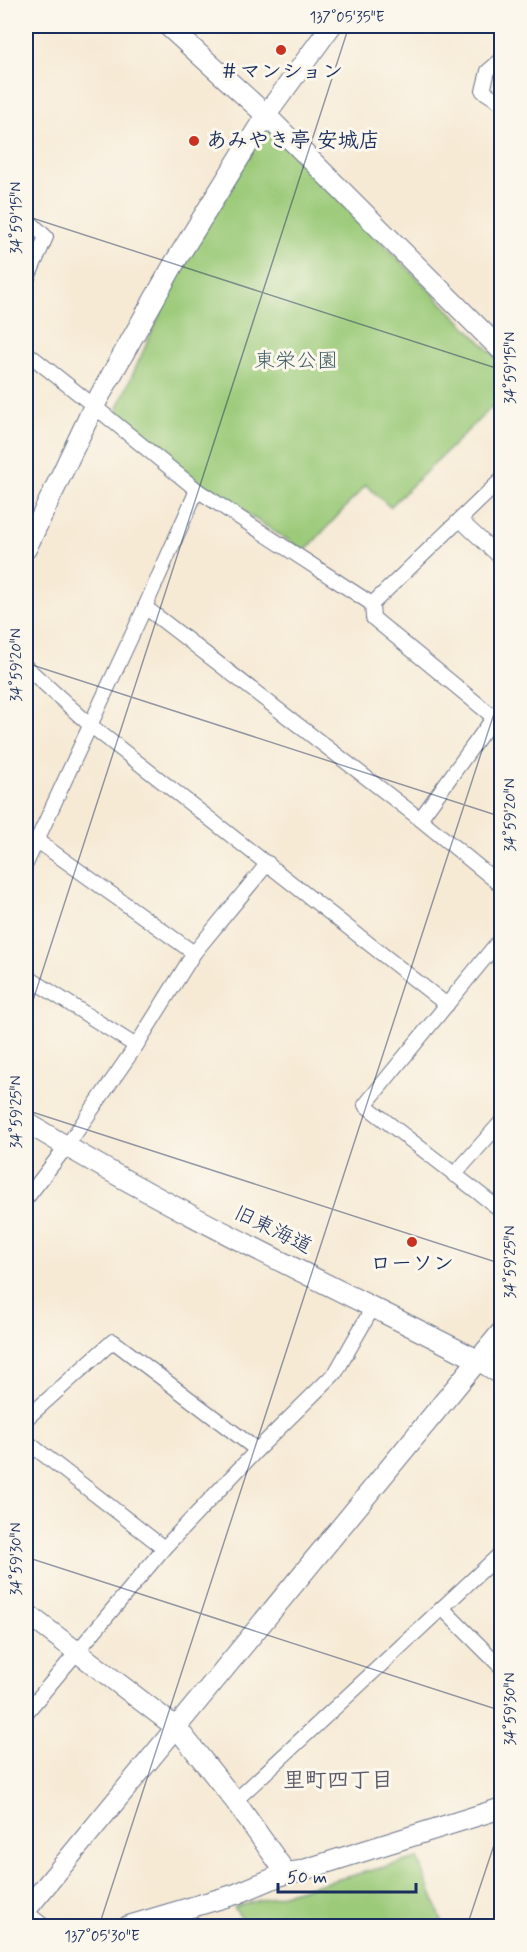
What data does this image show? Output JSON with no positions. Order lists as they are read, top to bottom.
{
  "streets": {
    "street": ["旧東海道"]
  },
  "districts": ["里町四丁目"],
  "parks": ["東栄公園"],
  "places": ["＃マンション", "あみやき亭 安城店", "ローソン"],
  "scale_bar": "50 m",
  "coordinates": [
    "137°05'35\"E",
    "34°59'15\"N",
    "34°59'20\"N",
    "34°59'25\"N",
    "34°59'30\"N",
    "137°05'30\"E"
  ]
}
